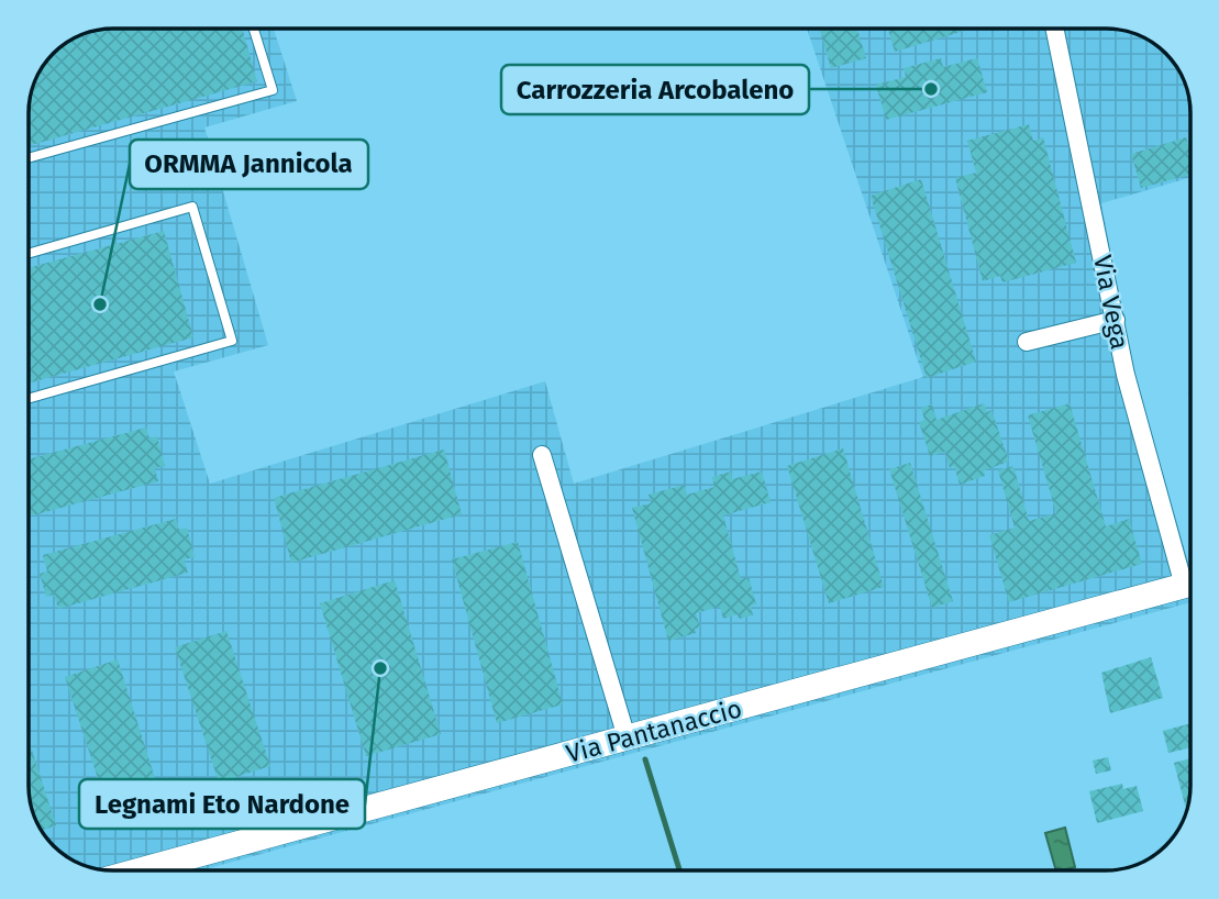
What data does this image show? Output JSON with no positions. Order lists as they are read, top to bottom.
{
  "streets": {
    "street": ["Via Vega", "Via Pantanaccio"]
  },
  "places": ["Carrozzeria Arcobaleno", "ORMMA Jannicola", "Legnami Eto Nardone"]
}
